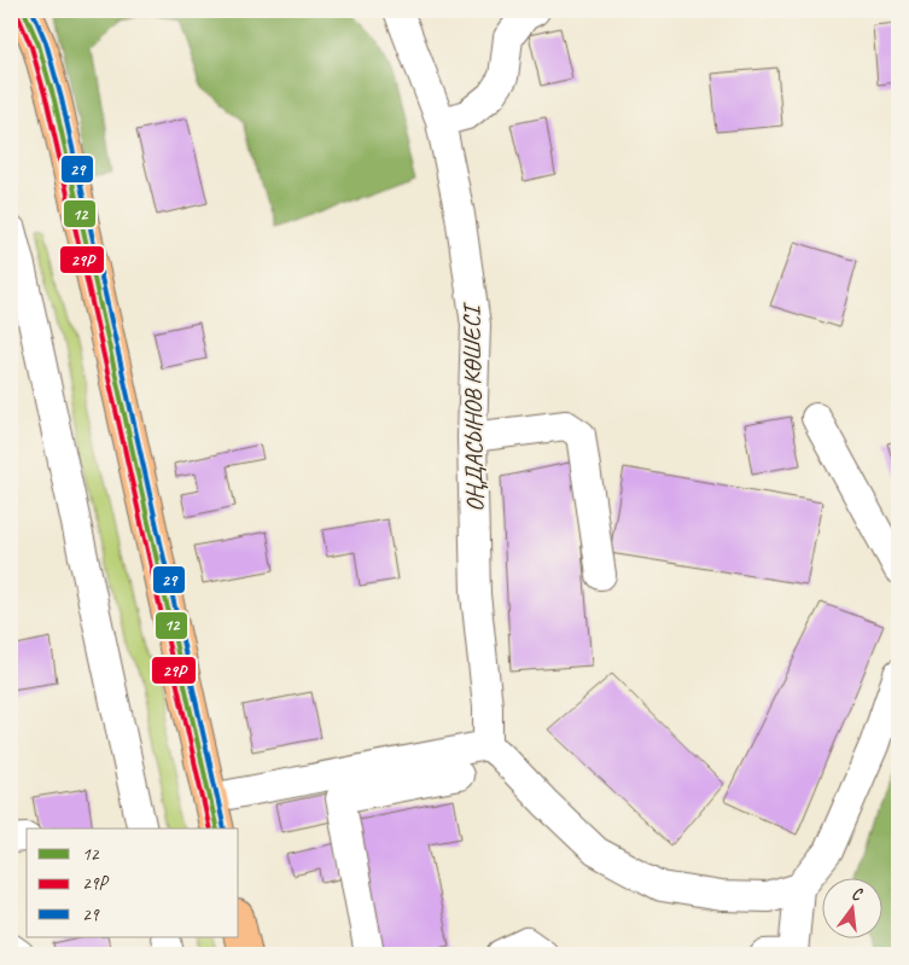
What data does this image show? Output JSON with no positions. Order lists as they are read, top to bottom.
{
  "streets": {
    "street": ["ОҢДАСЫНОВ КӨШЕСІ"]
  },
  "lines": ["transit line 12", "transit line 29", "transit line 29P"],
  "legend": ["12", "29P", "29"],
  "north": "top"
}
